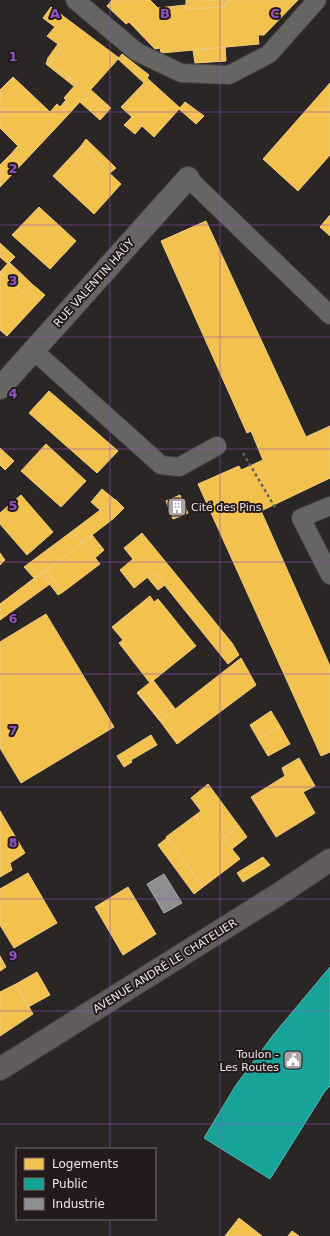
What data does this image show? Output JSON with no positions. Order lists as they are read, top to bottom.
{
  "streets": {
    "main road": ["AVENUE ANDRÉ LE CHATELIER"],
    "street": ["RUE VALENTIN HAÜY"]
  },
  "places": {
    "building": ["Cité des Pins"],
    "public building": ["Toulon - Les Routes"]
  },
  "legend": ["Logements", "Public", "Industrie"],
  "grid": {
    "columns": ["A", "B", "C"],
    "rows": [
      "1",
      "2",
      "3",
      "4",
      "5",
      "6",
      "7",
      "8",
      "9"
    ]
  }
}
